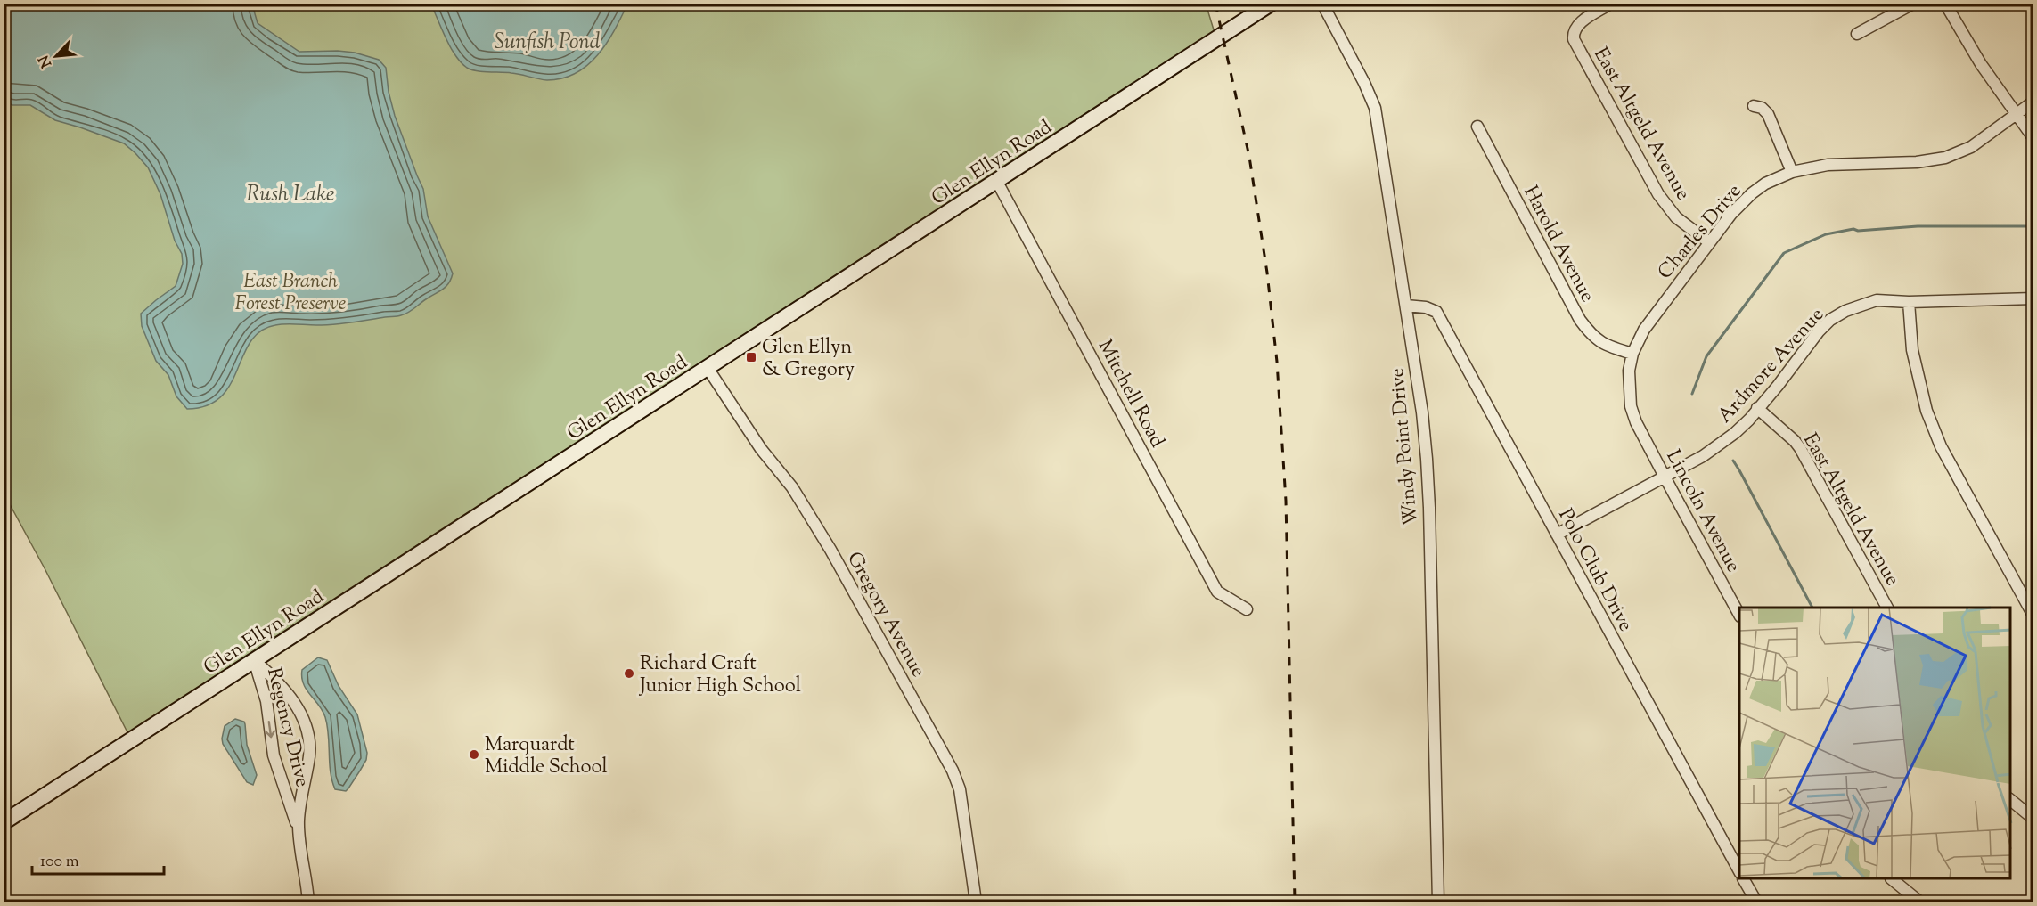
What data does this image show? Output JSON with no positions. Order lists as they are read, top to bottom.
{
  "streets": {
    "street": [
      "East Altgeld Avenue",
      "Glen Ellyn Road",
      "Charles Drive",
      "Harold Avenue",
      "Ardmore Avenue",
      "Mitchell Road",
      "Windy Point Drive",
      "Lincoln Avenue",
      "Polo Club Drive",
      "Gregory Avenue",
      "Regency Drive"
    ]
  },
  "crossings": [
    ["East Altgeld Avenue", "Charles Drive"],
    ["East Altgeld Avenue", "Ardmore Avenue"],
    ["Glen Ellyn Road", "Mitchell Road"],
    ["Glen Ellyn Road", "Gregory Avenue"],
    ["Glen Ellyn Road", "Regency Drive"],
    ["Charles Drive", "Harold Avenue"],
    ["Charles Drive", "Lincoln Avenue"],
    ["Ardmore Avenue", "Lincoln Avenue"],
    ["Ardmore Avenue", "Polo Club Drive"],
    ["Windy Point Drive", "Polo Club Drive"]
  ],
  "water": ["Sunfish Pond", "Rush Lake"],
  "parks": ["East Branch Forest Preserve"],
  "places": {
    "transit": ["Glen Ellyn & Gregory"],
    "other": ["Richard Craft Junior High School", "Marquardt Middle School"]
  },
  "scale_bar": "100 m",
  "north": "bottom left"
}
